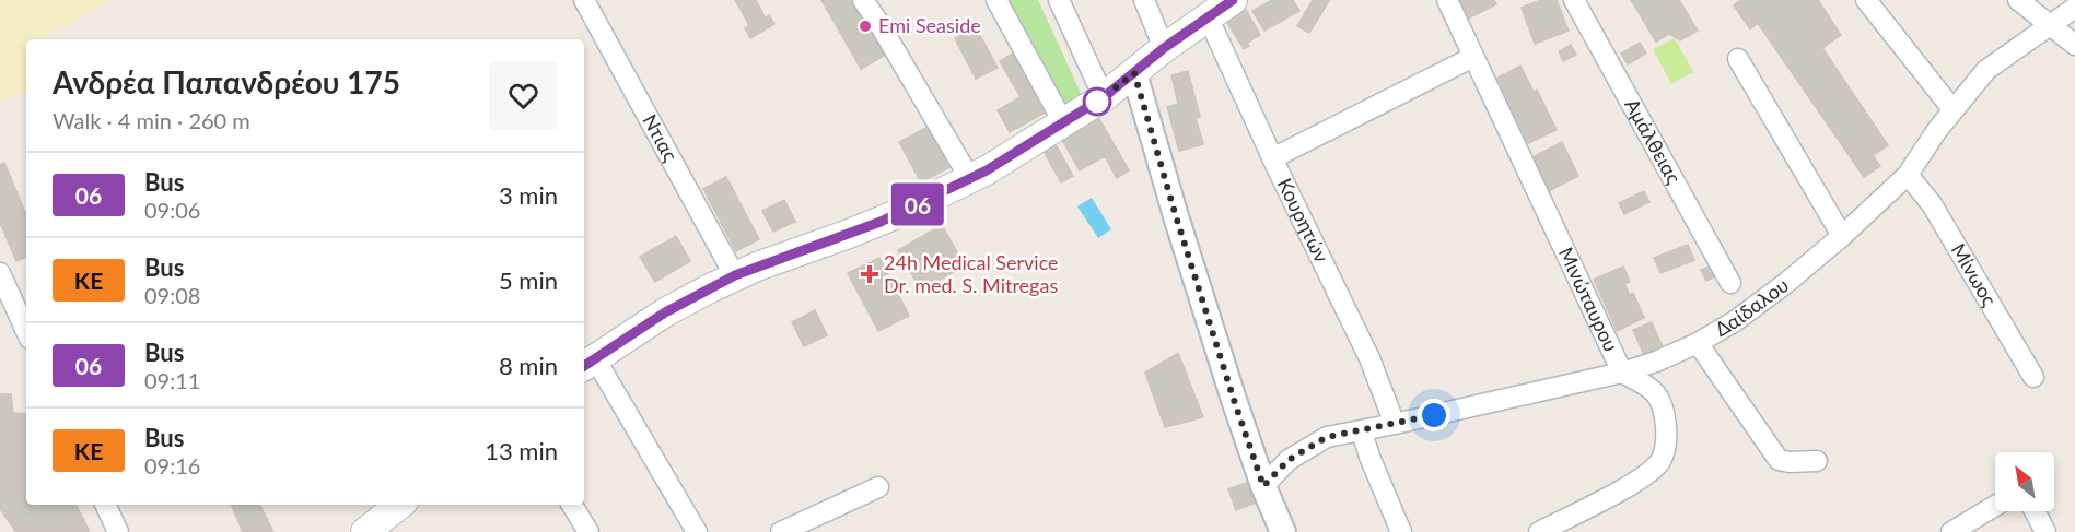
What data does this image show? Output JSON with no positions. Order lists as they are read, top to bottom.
{
  "streets": {
    "street": [
      "Ντιας",
      "Αμάλθειας",
      "Κουρητών",
      "Μίνωος",
      "Μινώταυρου",
      "Δαίδαλου"
    ]
  },
  "crossings": [
    ["Κουρητών", "Δαίδαλου"],
    ["Μίνωος", "Δαίδαλου"],
    ["Μινώταυρου", "Δαίδαλου"]
  ],
  "places": {
    "other": ["Emi Seaside"],
    "health": ["24h Medical Service Dr. med. S. Mitregas"]
  },
  "lines": ["bus line 06"],
  "north": "top left",
  "page": {
    "on_map": "06",
    "heading": ["Ανδρέα Παπανδρέου 175", "Walk · 4 min · 260 m"],
    "list": [
      {
        "mark": "06",
        "name": "Bus",
        "note": "09:06",
        "value": "3 min"
      },
      {
        "mark": "KE",
        "name": "Bus",
        "note": "09:08",
        "value": "5 min"
      },
      {
        "mark": "06",
        "name": "Bus",
        "note": "09:11",
        "value": "8 min"
      },
      {
        "mark": "KE",
        "name": "Bus",
        "note": "09:16",
        "value": "13 min"
      }
    ]
  }
}
